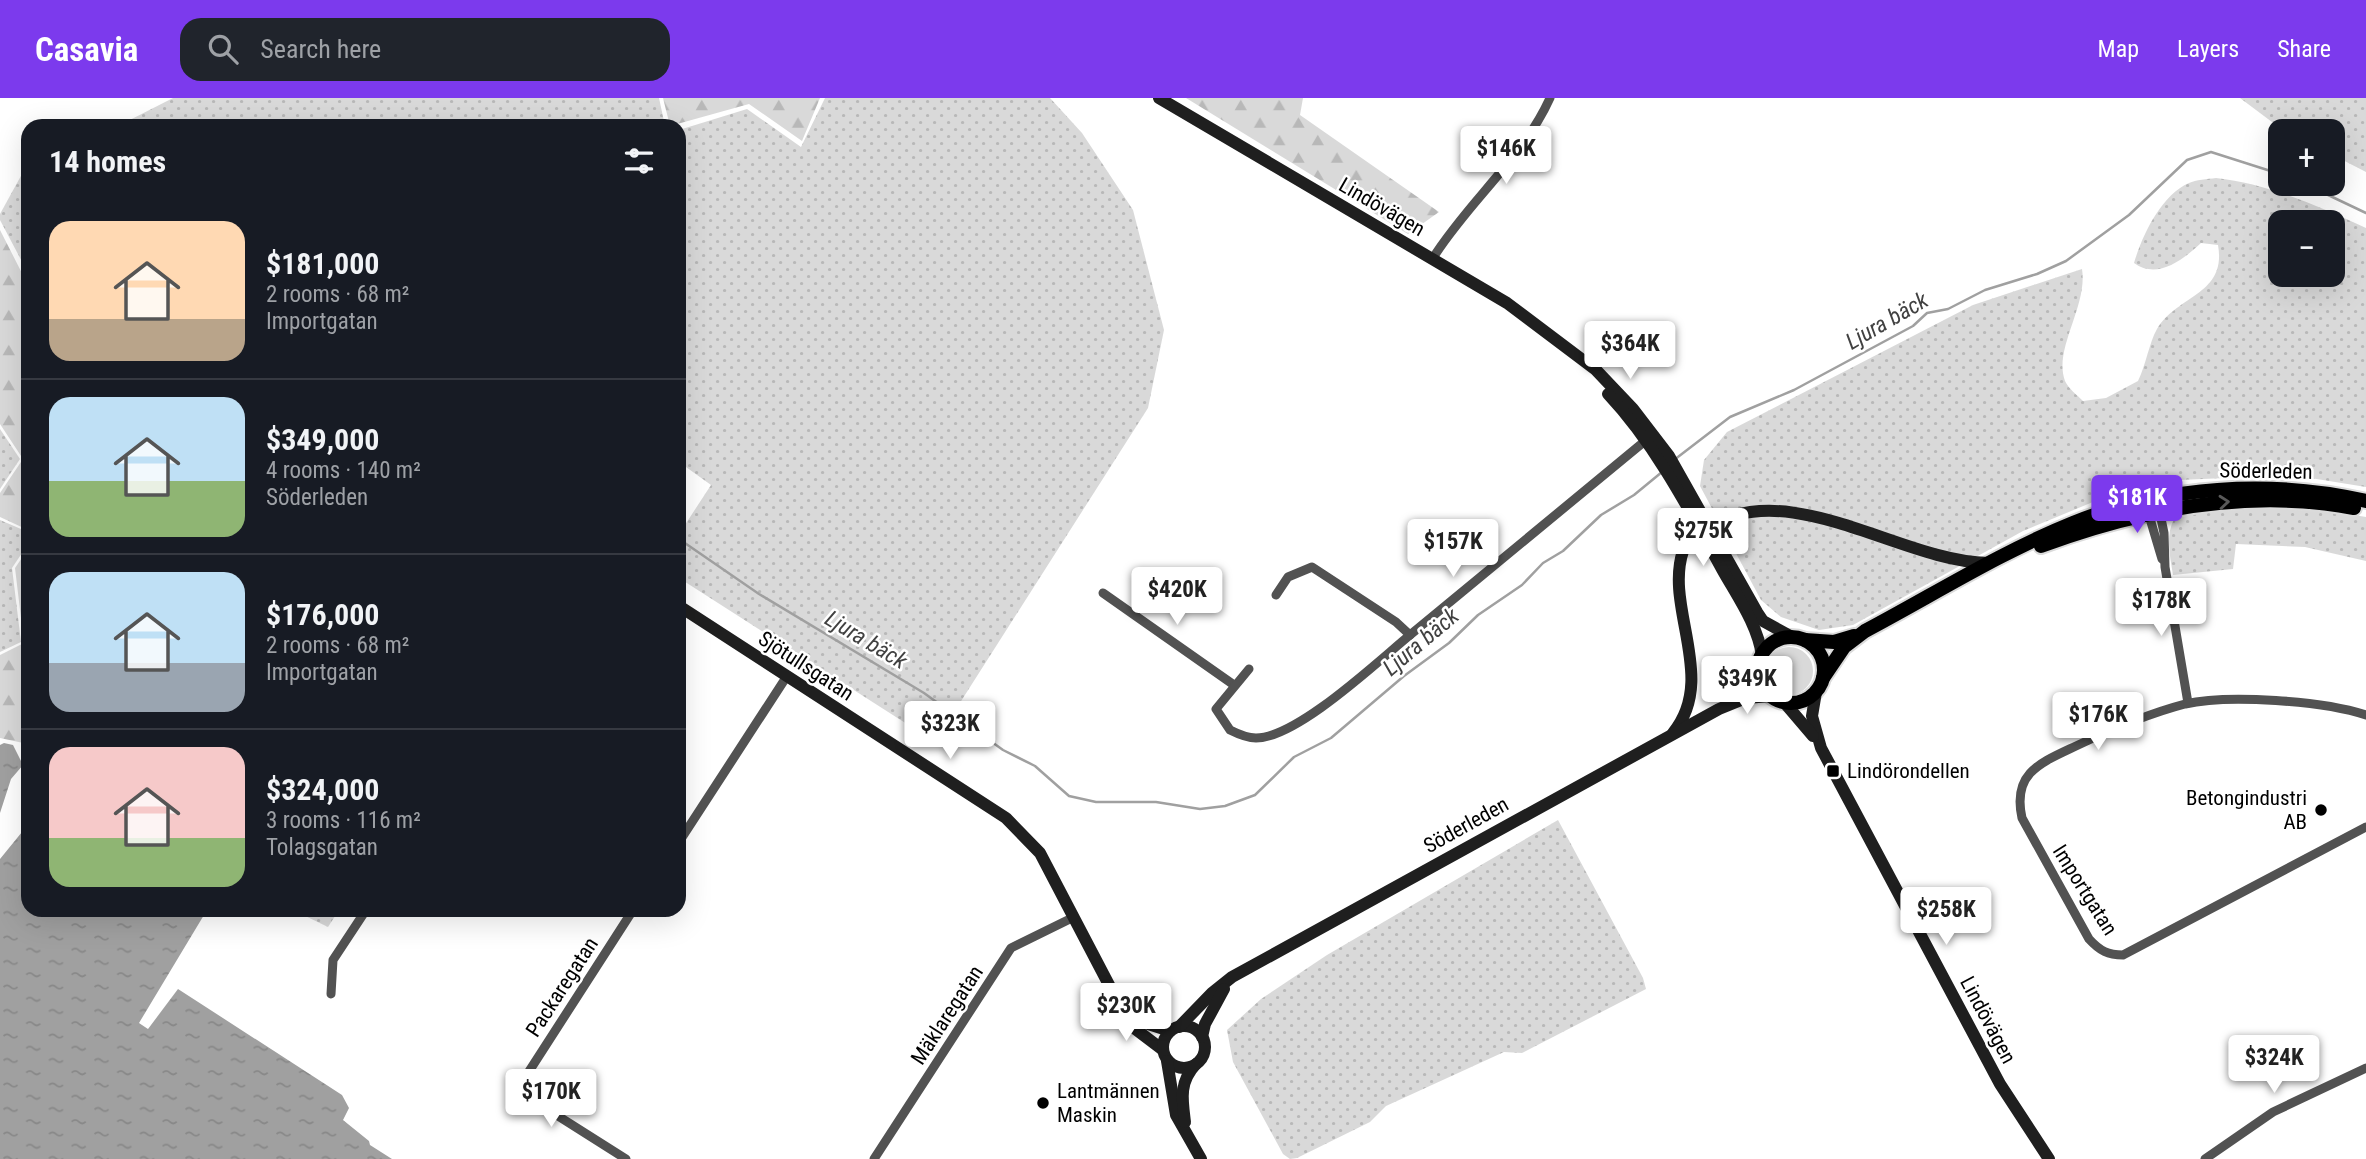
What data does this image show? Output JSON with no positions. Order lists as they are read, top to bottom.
{
  "streets": {
    "main road": ["Lindövägen", "Söderleden", "Sjötullsgatan"],
    "street": ["Importgatan", "Packaregatan", "Mäklaregatan"]
  },
  "crossings": [
    ["Lindövägen", "Söderleden"],
    ["Söderleden", "Sjötullsgatan"],
    ["Sjötullsgatan", "Mäklaregatan"]
  ],
  "water": ["Ljura bäck"],
  "places": {
    "transit": ["Lindörondellen"],
    "other": ["Betongindustri AB", "Lantmännen Maskin"]
  },
  "page": {
    "header": "Casavia",
    "search": "Search here",
    "nav": ["Map", "Layers", "Share"],
    "map_buttons": ["+", "−"],
    "heading": "14 homes",
    "price": [
      "$146K",
      "$364K",
      "$181K",
      "$275K",
      "$157K",
      "$420K",
      "$178K",
      "$349K",
      "$176K",
      "$323K",
      "$258K",
      "$230K",
      "$324K",
      "$170K"
    ],
    "list": [
      {
        "name": "$181,000",
        "note": "2 rooms · 68 m² · Importgatan"
      },
      {
        "name": "$349,000",
        "note": "4 rooms · 140 m² · Söderleden"
      },
      {
        "name": "$176,000",
        "note": "2 rooms · 68 m² · Importgatan"
      },
      {
        "name": "$324,000",
        "note": "3 rooms · 116 m² · Tolagsgatan"
      }
    ]
  }
}
